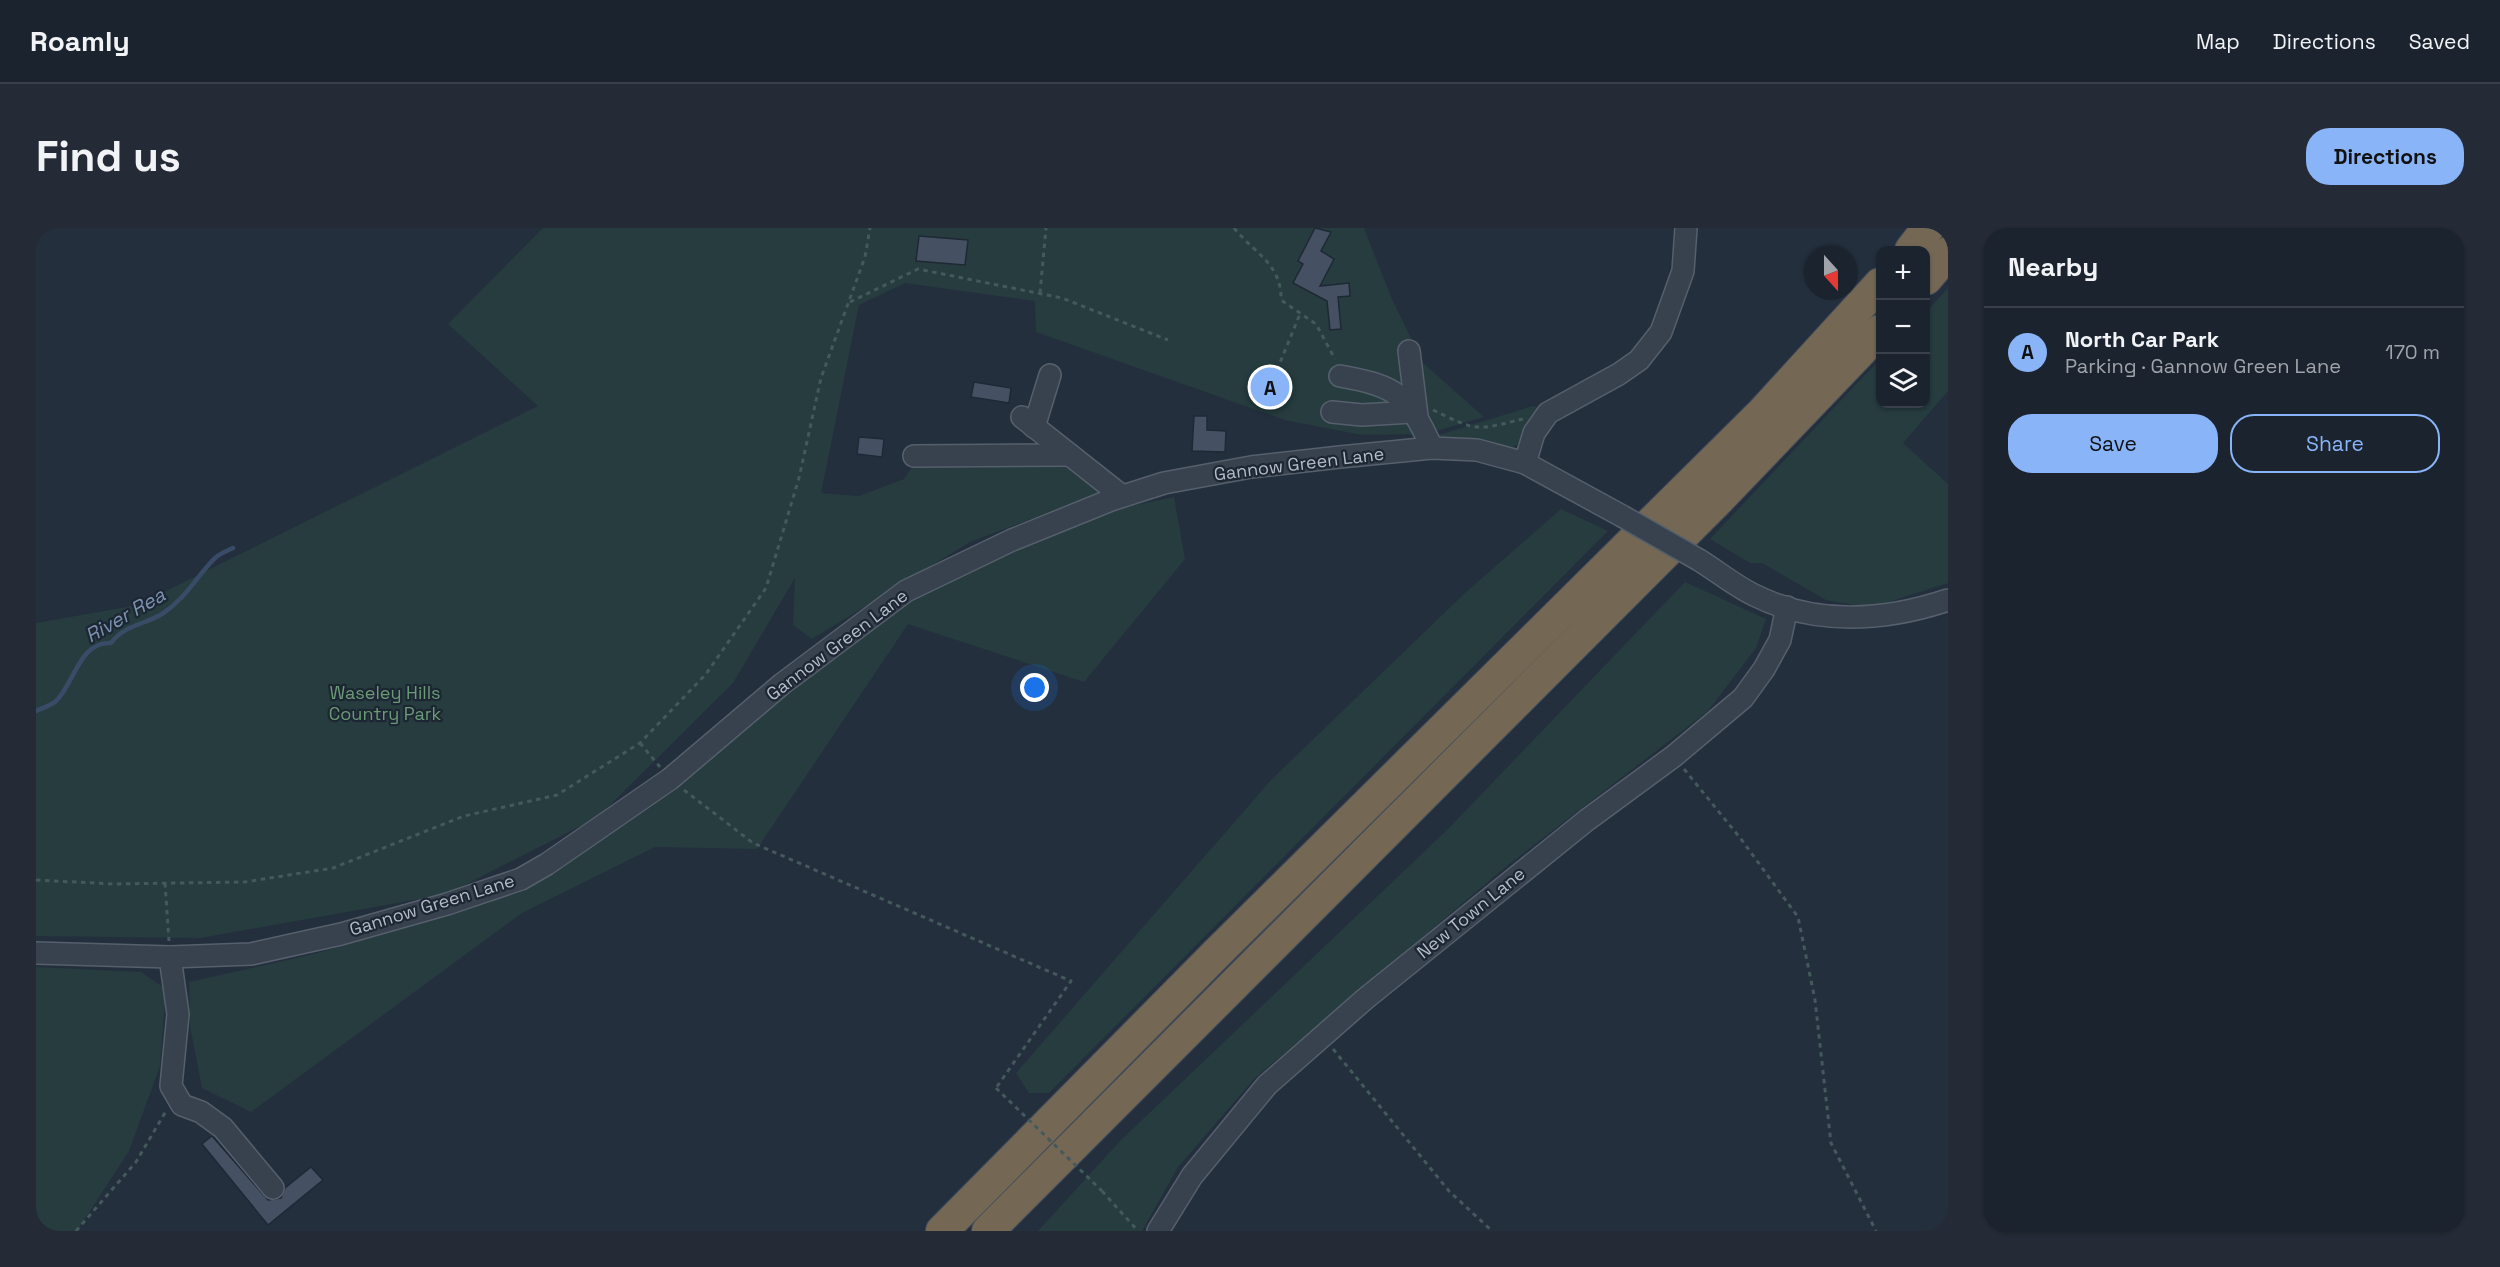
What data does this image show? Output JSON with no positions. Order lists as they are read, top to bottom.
{
  "streets": {
    "street": ["Gannow Green Lane", "New Town Lane"]
  },
  "crossings": [
    ["Gannow Green Lane", "New Town Lane"]
  ],
  "water": ["River Rea"],
  "parks": ["Waseley Hills Country Park"],
  "north": "bottom",
  "page": {
    "header": "Roamly",
    "nav": ["Map", "Directions", "Saved"],
    "buttons": [
      "Directions",
      ["Save", "Share"]
    ],
    "title": "Find us",
    "heading": "Nearby",
    "map_buttons": ["+", "−"],
    "list": [
      {
        "mark": "A",
        "name": "North Car Park",
        "note": "Parking · Gannow Green Lane",
        "value": "170 m"
      }
    ],
    "pins": "A"
  }
}
